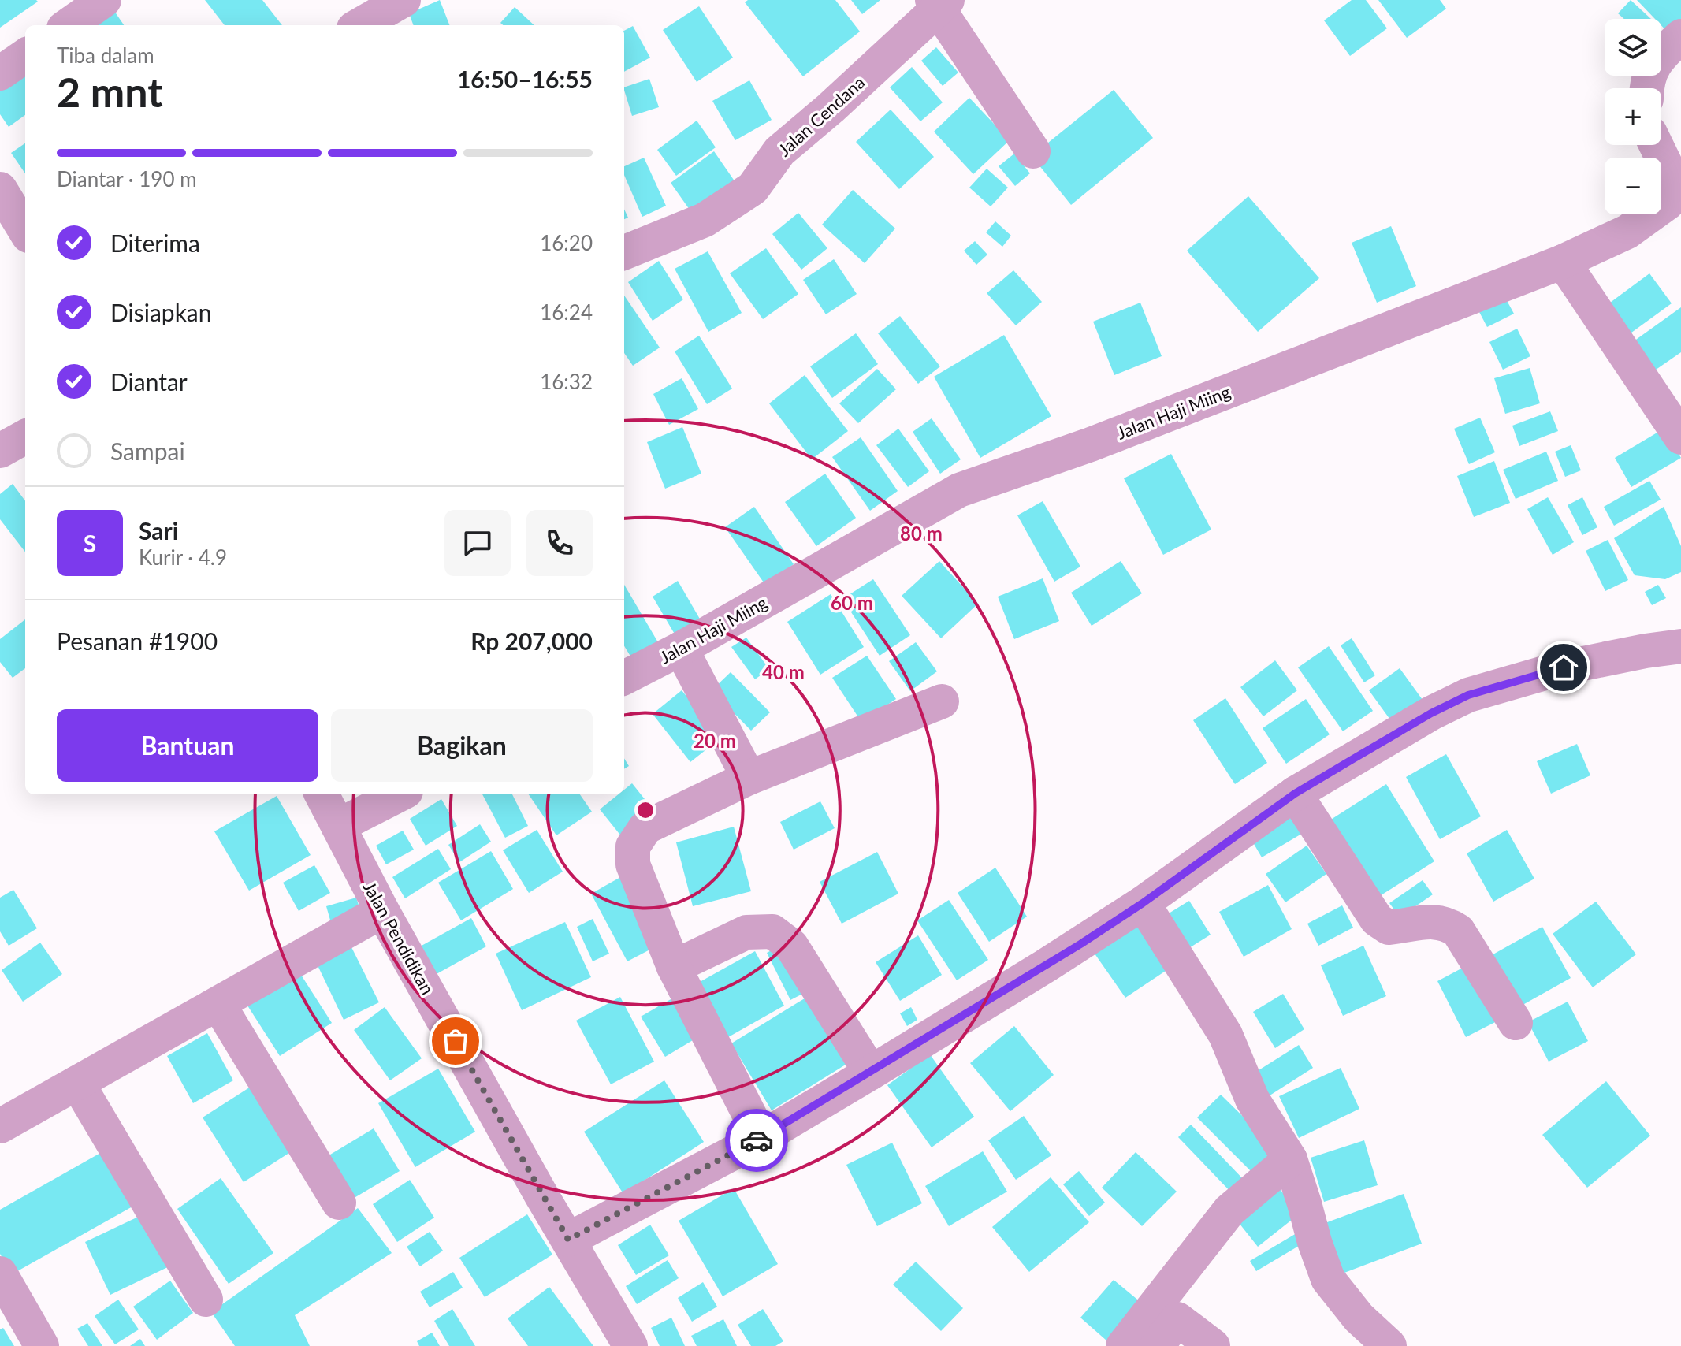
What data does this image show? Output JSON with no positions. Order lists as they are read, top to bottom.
{
  "streets": {
    "street": ["Jalan Cendana", "Jalan Haji Miing", "Jalan Pendidikan"]
  },
  "page": {
    "map_buttons": ["+", "−"],
    "heading": ["2 mnt", "Tiba dalam", "16:50–16:55"],
    "panel": [
      "Sari",
      "Kurir · 4.9",
      "Pesanan #1900",
      "Rp 207,000"
    ],
    "bar": "Diantar · 190 m",
    "list": [
      ["Diterima", "16:20"],
      ["Disiapkan", "16:24"],
      ["Diantar", "16:32"],
      "Sampai"
    ],
    "round": "S",
    "buttons": ["Bantuan", "Bagikan"]
  },
  "rings": [
    "80 m",
    "60 m",
    "40 m",
    "20 m"
  ]
}
